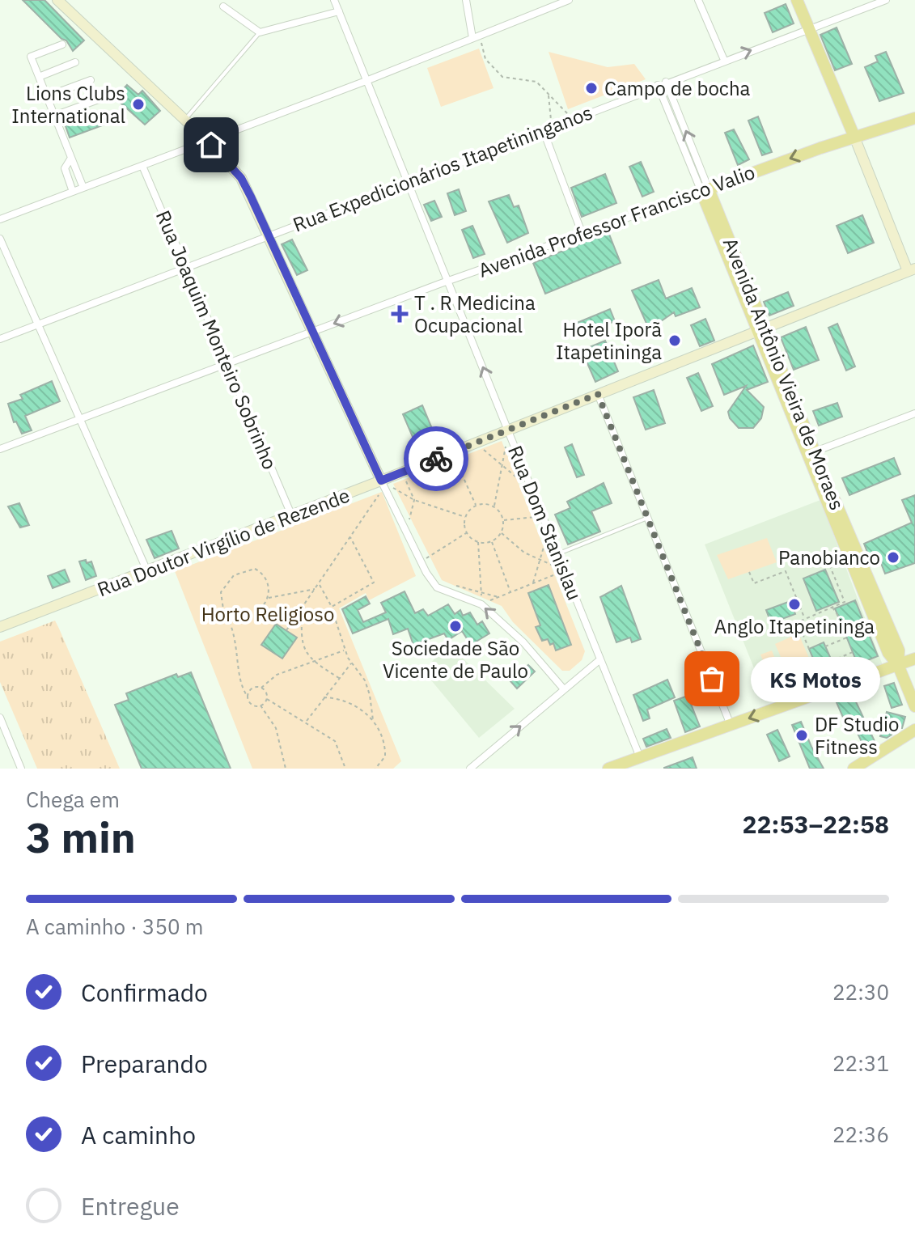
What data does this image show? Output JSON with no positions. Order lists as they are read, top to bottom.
{
  "streets": {
    "main road": ["Avenida Professor Francisco Valio", "Avenida Antônio Vieira de Moraes", "Rua Doutor Virgílio de Rezende"],
    "street": ["Rua Expedicionários Itapetininganos", "Rua Joaquim Monteiro Sobrinho", "Rua Dom Stanislau"]
  },
  "crossings": [
    ["Rua Expedicionários Itapetininganos", "Rua Joaquim Monteiro Sobrinho"],
    ["Rua Expedicionários Itapetininganos", "Avenida Antônio Vieira de Moraes"],
    ["Rua Expedicionários Itapetininganos", "Rua Dom Stanislau"],
    ["Avenida Professor Francisco Valio", "Rua Joaquim Monteiro Sobrinho"],
    ["Avenida Professor Francisco Valio", "Avenida Antônio Vieira de Moraes"],
    ["Avenida Professor Francisco Valio", "Rua Dom Stanislau"],
    ["Rua Joaquim Monteiro Sobrinho", "Rua Doutor Virgílio de Rezende"],
    ["Avenida Antônio Vieira de Moraes", "Rua Doutor Virgílio de Rezende"],
    ["Rua Dom Stanislau", "Rua Doutor Virgílio de Rezende"]
  ],
  "parks": ["Horto Religioso"],
  "places": {
    "other": [
      "Campo de bocha",
      "Lions Clubs International",
      "Hotel Iporã Itapetininga",
      "Panobianco",
      "Anglo Itapetininga",
      "Sociedade São Vicente de Paulo",
      "KS Motos",
      "DF Studio Fitness"
    ],
    "health": ["T . R Medicina Ocupacional"]
  },
  "page": {
    "bubble": "KS Motos",
    "heading": ["3 min", "Chega em", "22:53–22:58"],
    "bar": "A caminho · 350 m",
    "list": [
      ["Confirmado", "22:30"],
      ["Preparando", "22:31"],
      ["A caminho", "22:36"],
      "Entregue"
    ]
  }
}
